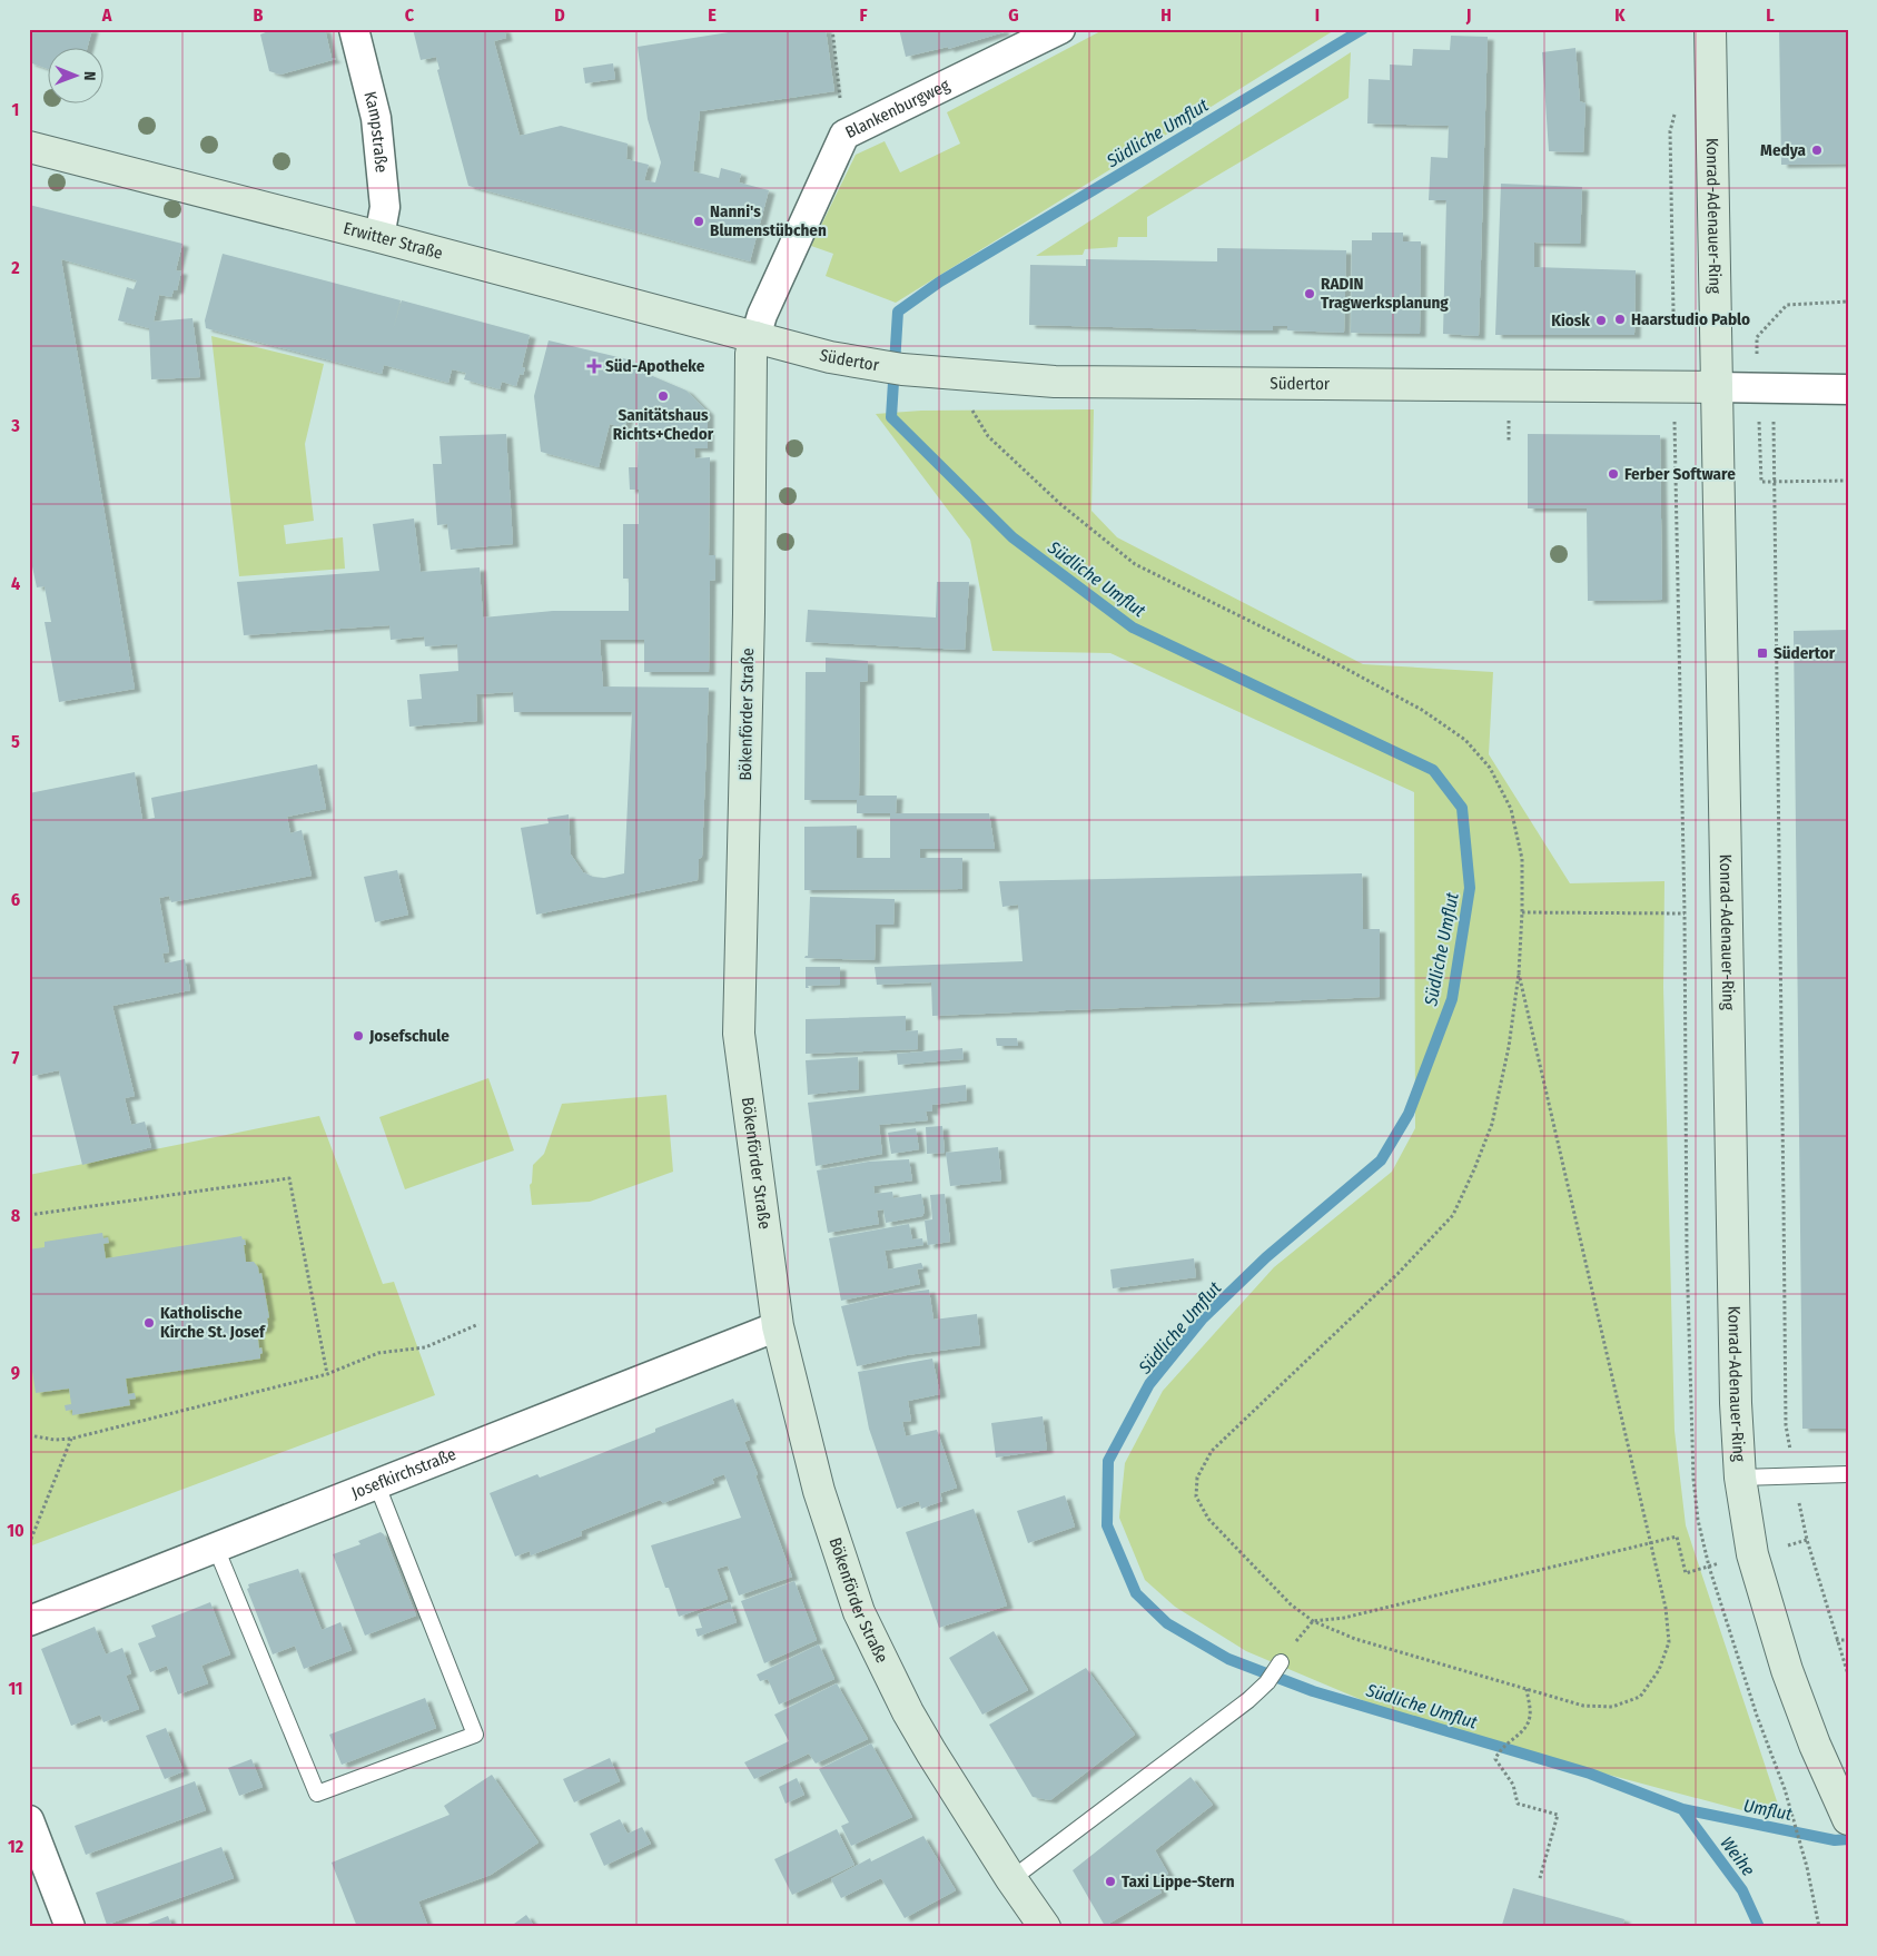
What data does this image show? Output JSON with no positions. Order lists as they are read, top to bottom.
{
  "streets": {
    "street": [
      "Blankenburgweg",
      "Kampstraße",
      "Konrad-Adenauer-Ring",
      "Erwitter Straße",
      "Südertor",
      "Bökenförder Straße",
      "Josefkirchstraße"
    ]
  },
  "crossings": [
    ["Blankenburgweg", "Erwitter Straße"],
    ["Blankenburgweg", "Südertor"],
    ["Blankenburgweg", "Bökenförder Straße"],
    ["Kampstraße", "Erwitter Straße"],
    ["Konrad-Adenauer-Ring", "Südertor"],
    ["Erwitter Straße", "Südertor"],
    ["Erwitter Straße", "Bökenförder Straße"],
    ["Südertor", "Bökenförder Straße"],
    ["Bökenförder Straße", "Josefkirchstraße"]
  ],
  "water": ["Südliche Umflut", "Umflut", "Weihe"],
  "places": {
    "other": [
      "Medya",
      "Nanni's Blumenstübchen",
      "RADIN Tragwerksplanung",
      "Haarstudio Pablo",
      "Kiosk",
      "Sanitätshaus Richts+Chedor",
      "Ferber Software",
      "Josefschule",
      "Katholische Kirche St. Josef",
      "Taxi Lippe-Stern"
    ],
    "health": ["Süd-Apotheke"],
    "transit": ["Südertor"]
  },
  "north": "right",
  "grid": {
    "columns": [
      "A",
      "B",
      "C",
      "D",
      "E",
      "F",
      "G",
      "H",
      "I",
      "J",
      "K",
      "L"
    ],
    "rows": [
      "1",
      "2",
      "3",
      "4",
      "5",
      "6",
      "7",
      "8",
      "9",
      "10",
      "11",
      "12"
    ]
  }
}
